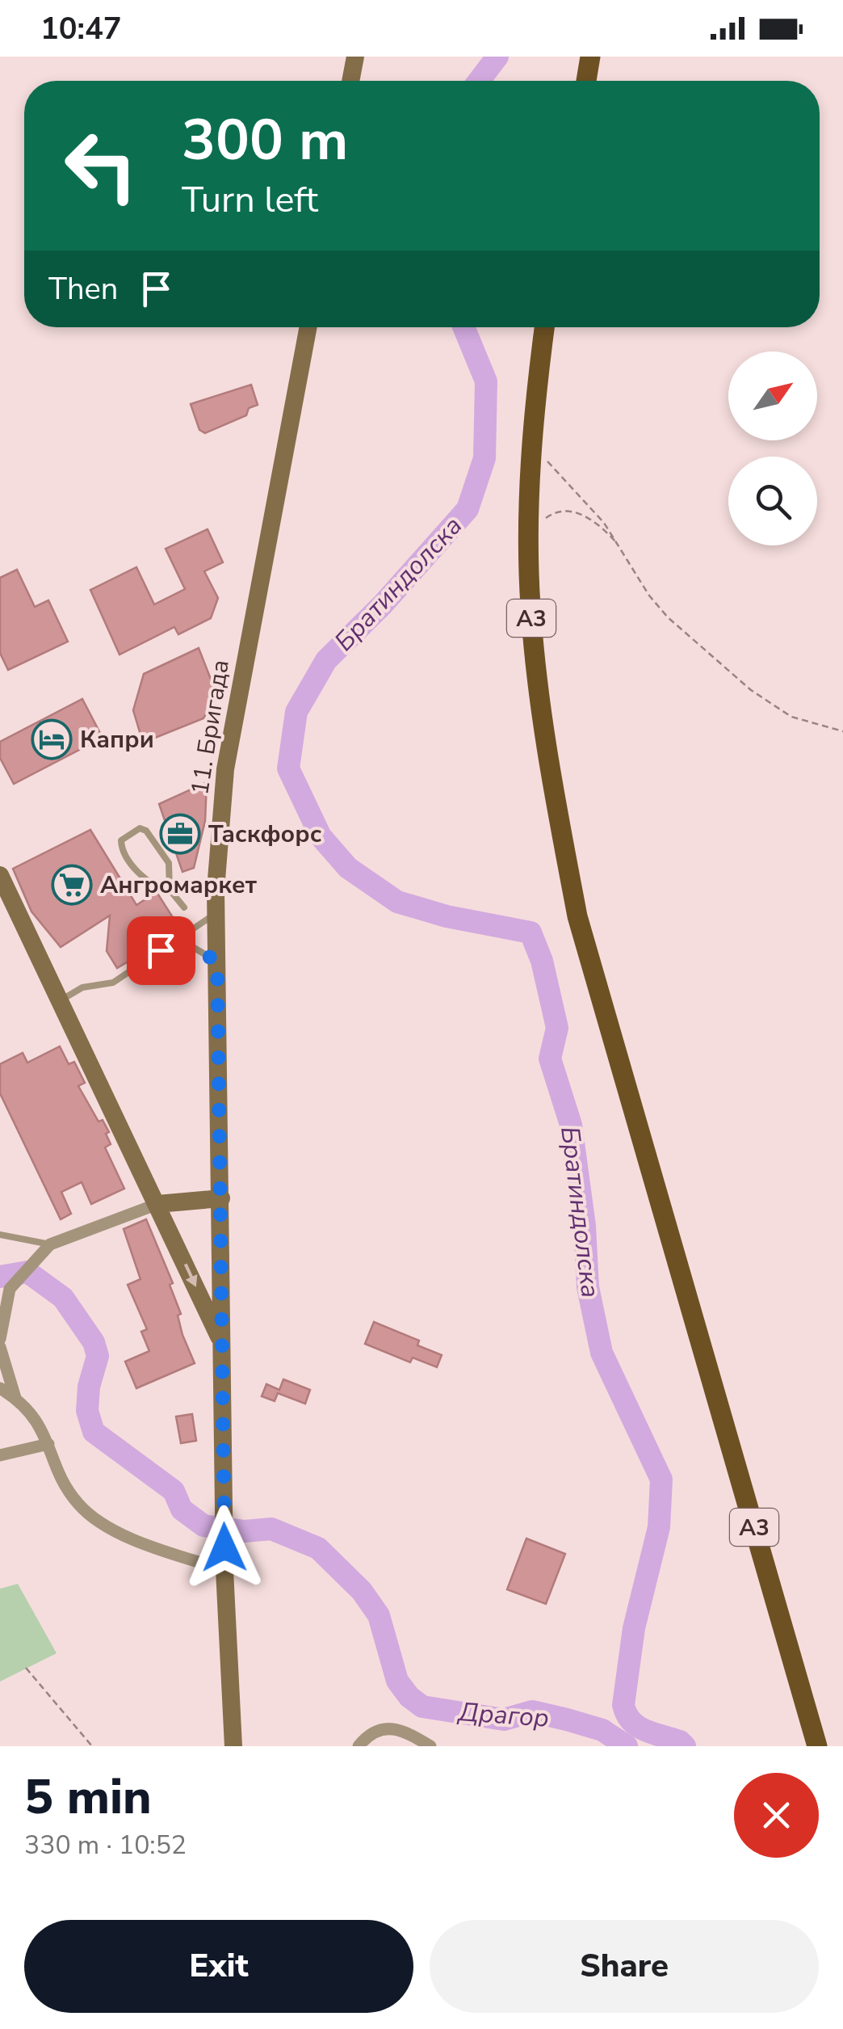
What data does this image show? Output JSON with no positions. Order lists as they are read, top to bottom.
{
  "streets": {
    "main road": ["A3", "11. Бригада"]
  },
  "water": ["Братиндолска", "Драгор"],
  "places": {
    "hotel": ["Капри"],
    "office": ["Таскфорс"],
    "supermarket": ["Ангромаркет"]
  },
  "north": "top right",
  "page": {
    "status": "10:47",
    "turn": ["300 m", "Turn left"],
    "then": "Then",
    "heading": ["5 min", "330 m · 10:52"],
    "buttons": ["Exit", "Share"]
  }
}
